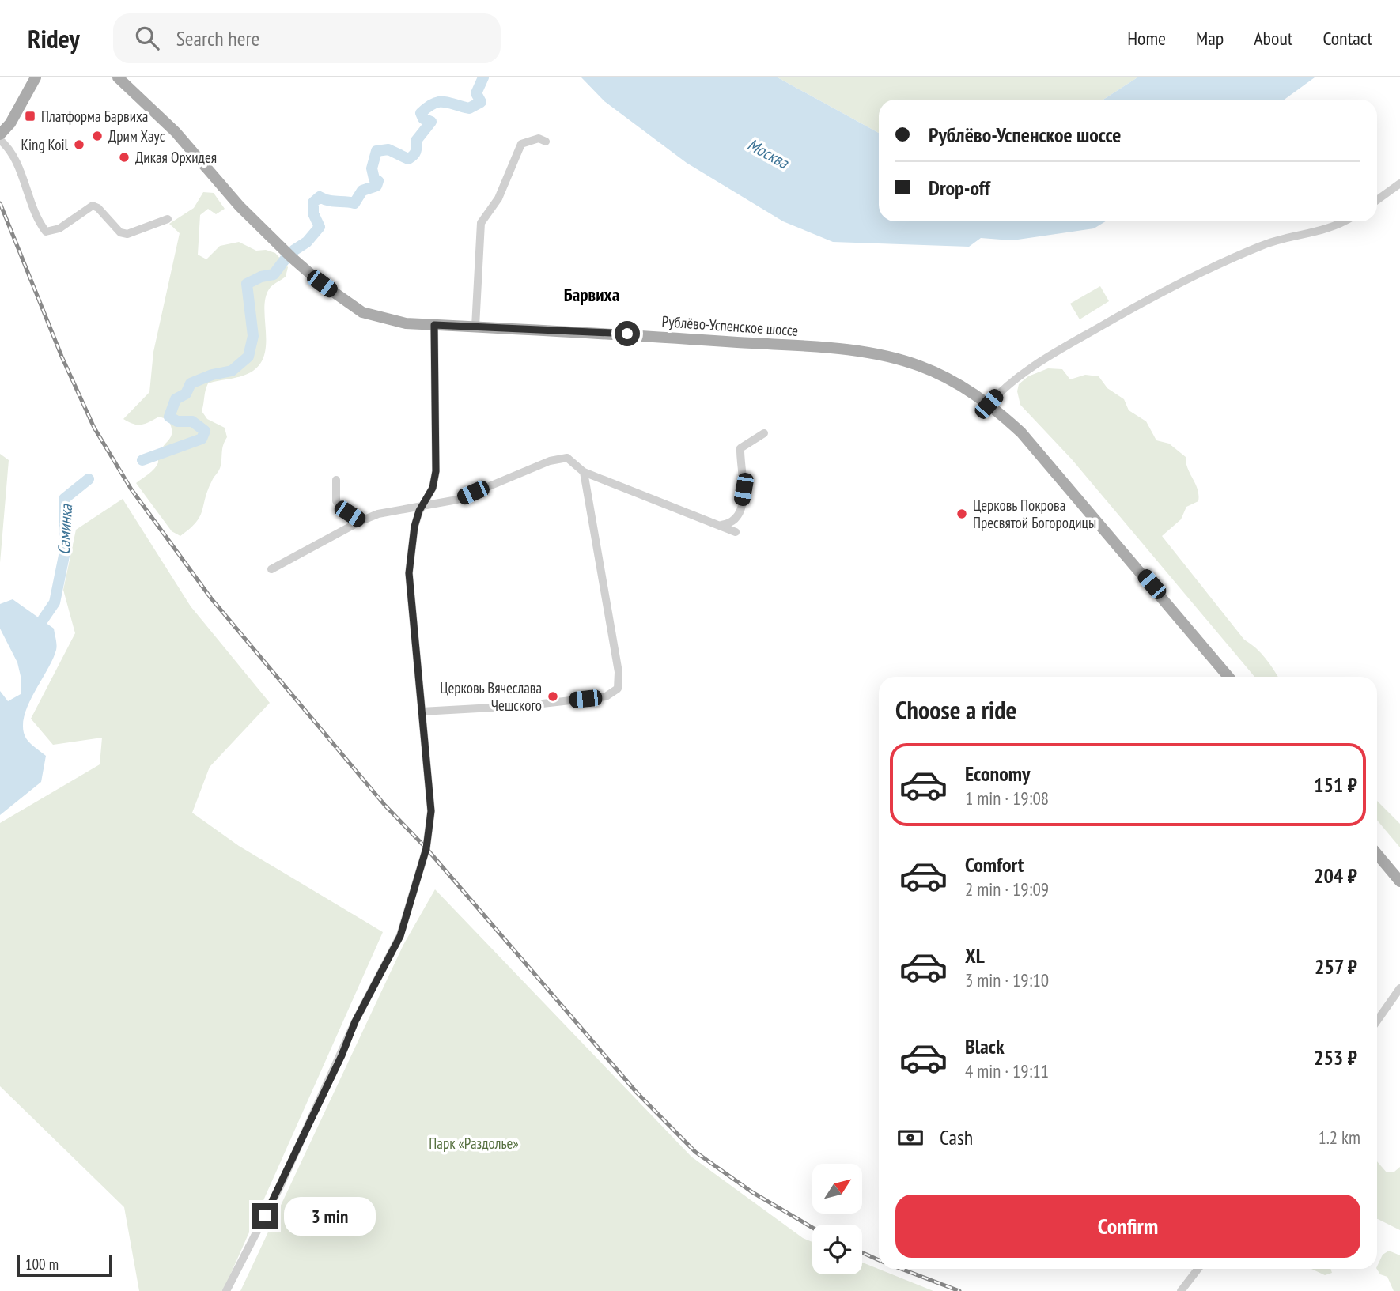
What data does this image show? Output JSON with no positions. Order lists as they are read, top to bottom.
{
  "streets": {
    "main road": ["Рублёво-Успенское шоссе"]
  },
  "districts": ["Барвиха"],
  "water": ["Москва", "Саминка"],
  "parks": ["Парк «Раздолье»"],
  "places": {
    "transit": ["Платформа Барвиха"],
    "other": [
      "Дрим Хаус",
      "King Koil",
      "Дикая Орхидея",
      "Церковь Покрова Пресвятой Богородицы",
      "Церковь Вячеслава Чешского"
    ]
  },
  "scale_bar": "100 m",
  "north": "top right",
  "page": {
    "header": "Ridey",
    "search": "Search here",
    "nav": [
      "Home",
      "Map",
      "About",
      "Contact"
    ],
    "banner": ["Рублёво-Успенское шоссе", "Drop-off"],
    "heading": "Choose a ride",
    "list": [
      {
        "name": "Economy",
        "note": "1 min · 19:08",
        "value": "151 ₽"
      },
      {
        "name": "Comfort",
        "note": "2 min · 19:09",
        "value": "204 ₽"
      },
      {
        "name": "XL",
        "note": "3 min · 19:10",
        "value": "257 ₽"
      },
      {
        "name": "Black",
        "note": "4 min · 19:11",
        "value": "253 ₽"
      }
    ],
    "pay": ["Cash", "1.2 km"],
    "buttons": "Confirm",
    "bubble": "3 min",
    "scale": "100 m"
  }
}
